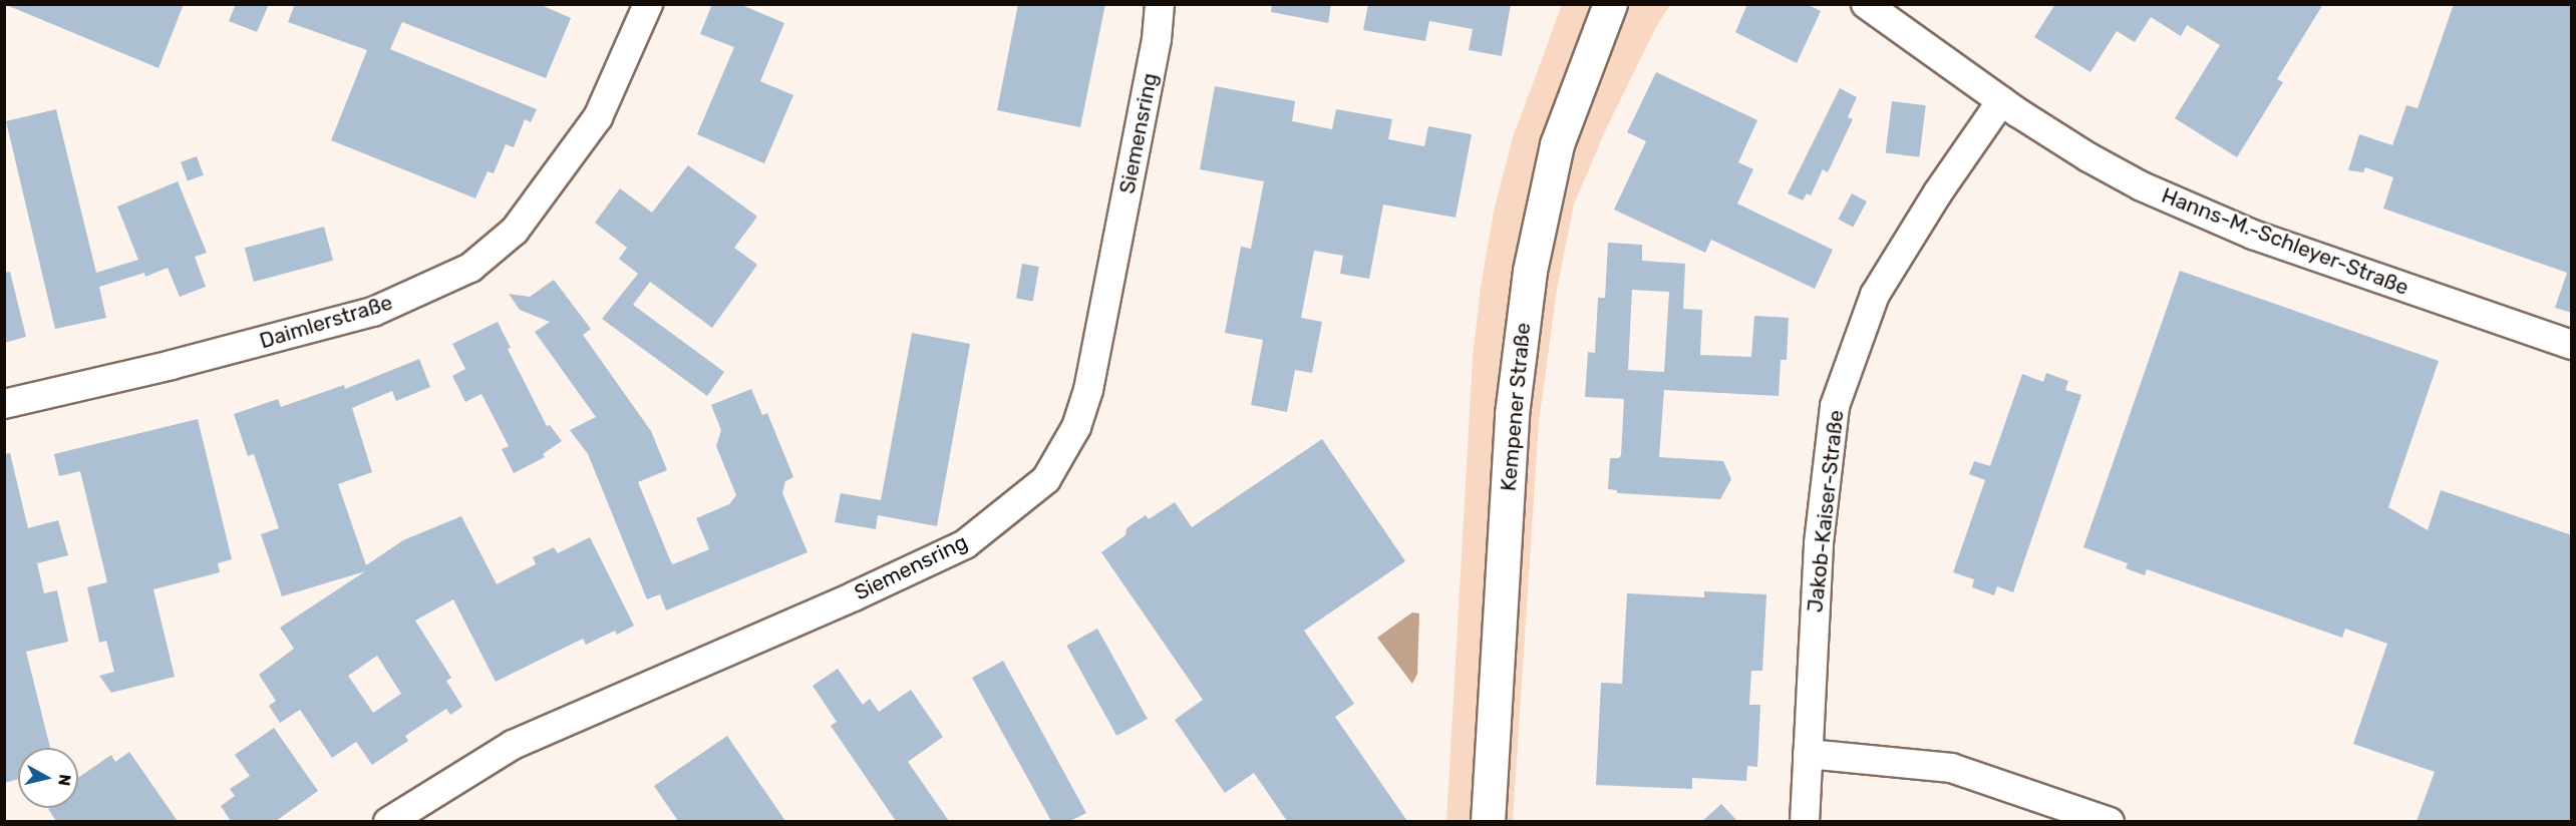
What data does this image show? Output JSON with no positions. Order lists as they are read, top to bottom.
{
  "streets": {
    "main road": ["Kempener Straße"],
    "street": [
      "Siemensring",
      "Hanns-M.-Schleyer-Straße",
      "Daimlerstraße",
      "Jakob-Kaiser-Straße"
    ]
  },
  "crossings": [
    ["Hanns-M.-Schleyer-Straße", "Jakob-Kaiser-Straße"]
  ],
  "north": "right"
}
